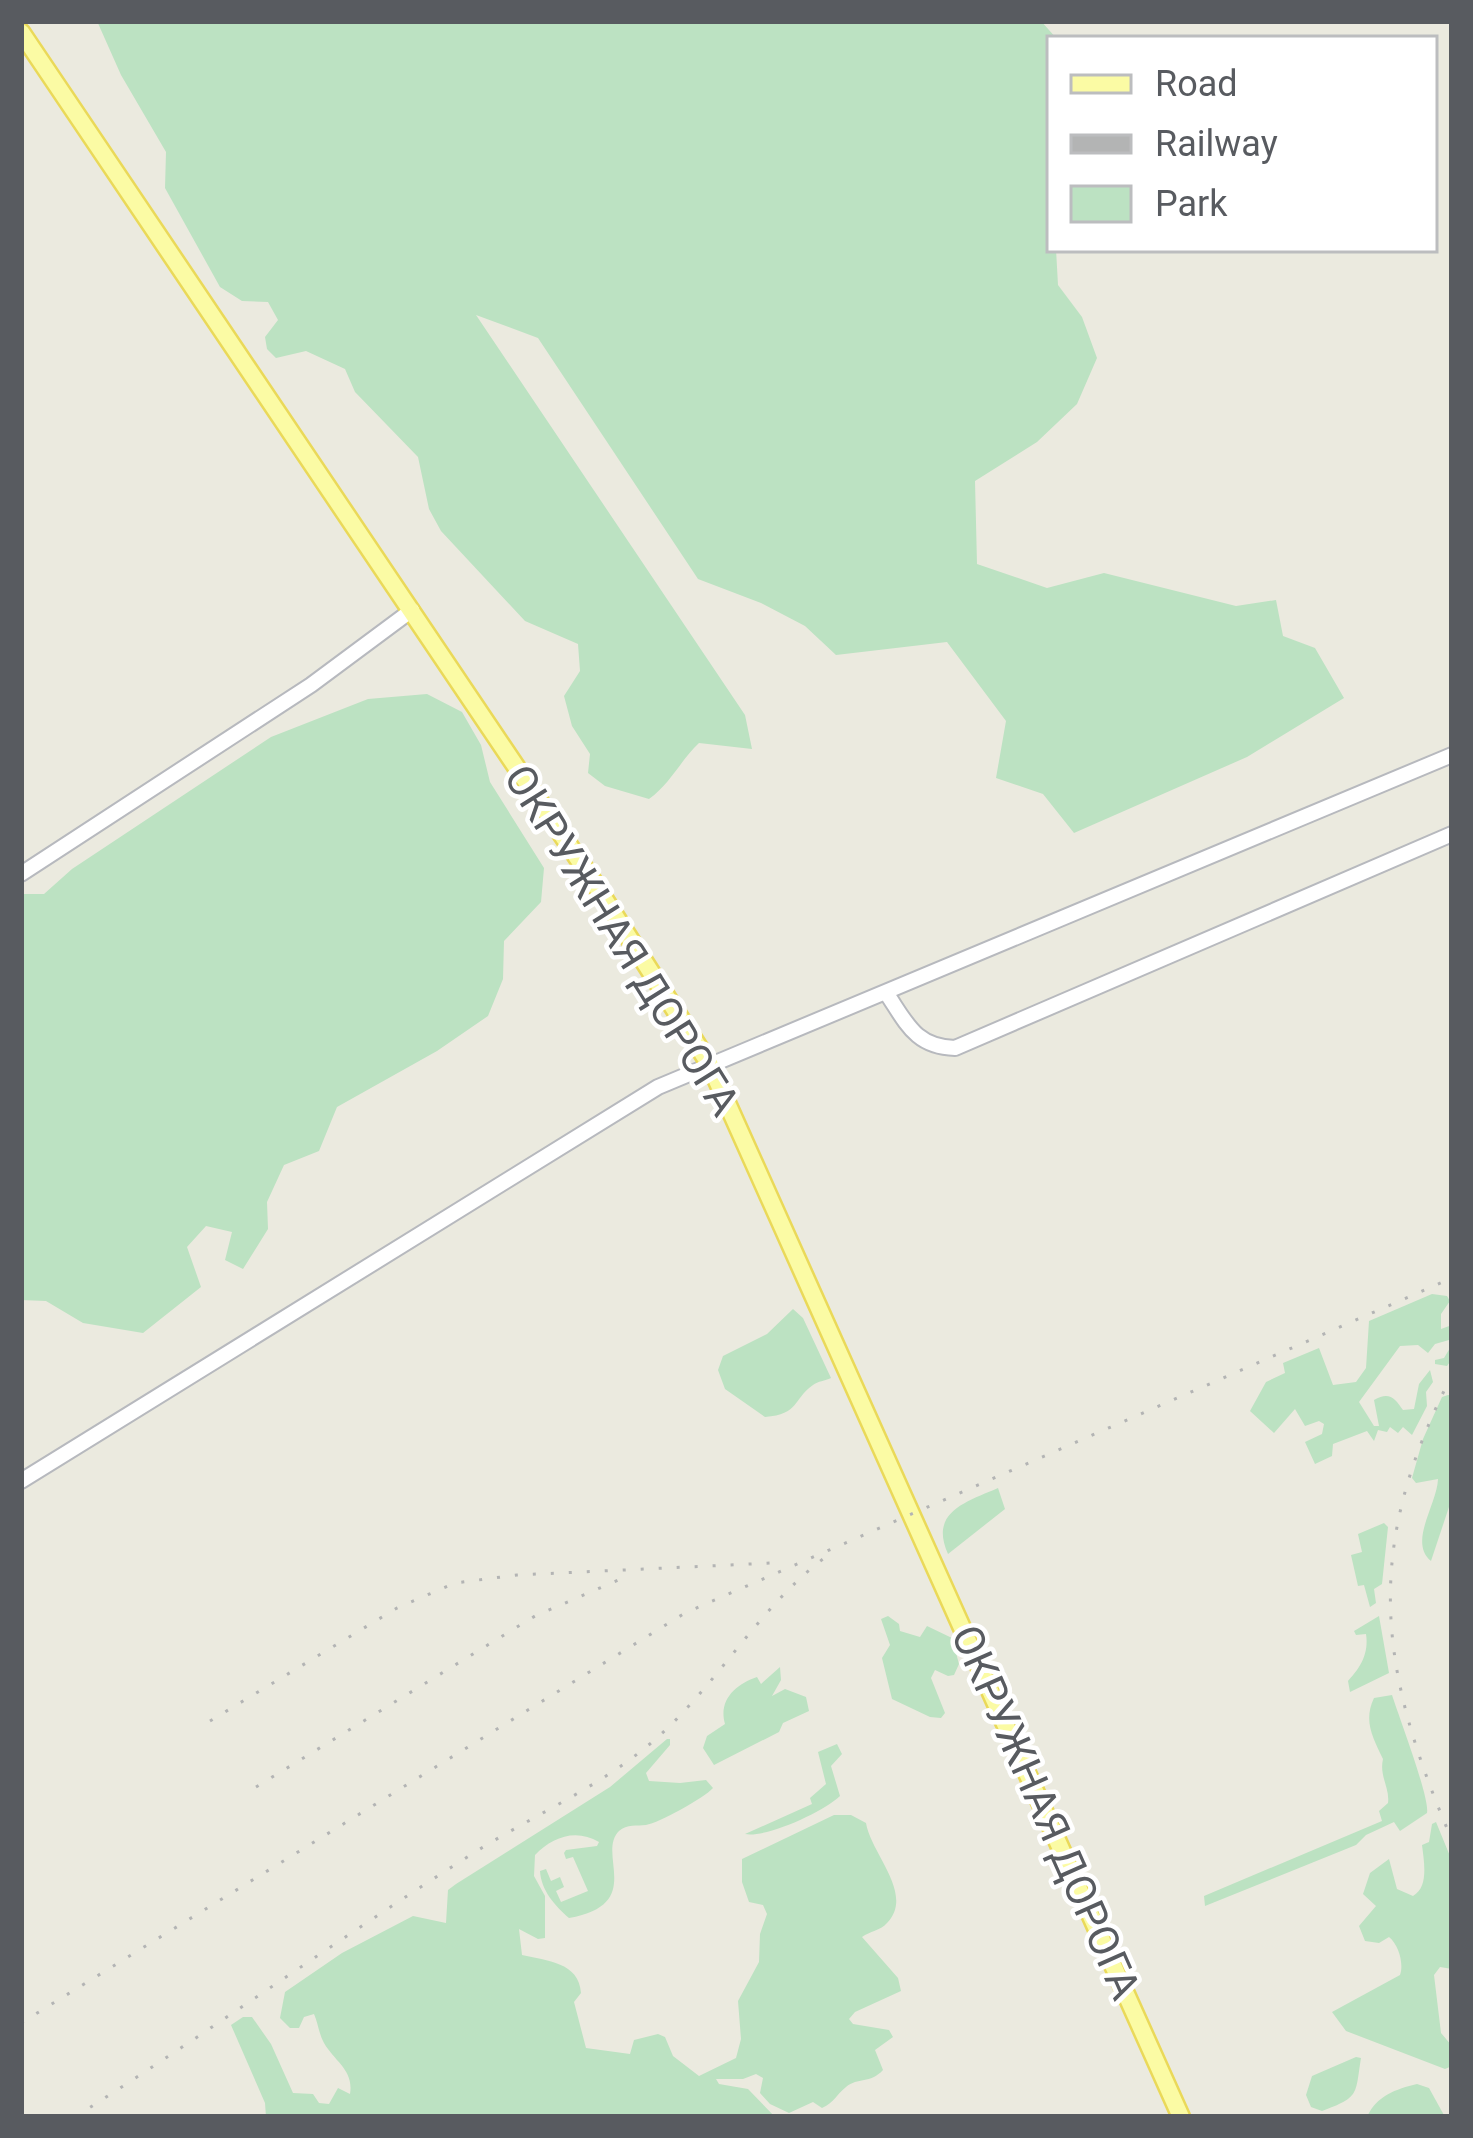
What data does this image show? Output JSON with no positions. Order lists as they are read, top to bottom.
{
  "streets": {
    "main road": ["ОКРУЖНАЯ ДОРОГА"]
  },
  "legend": ["Road", "Railway", "Park"]
}
